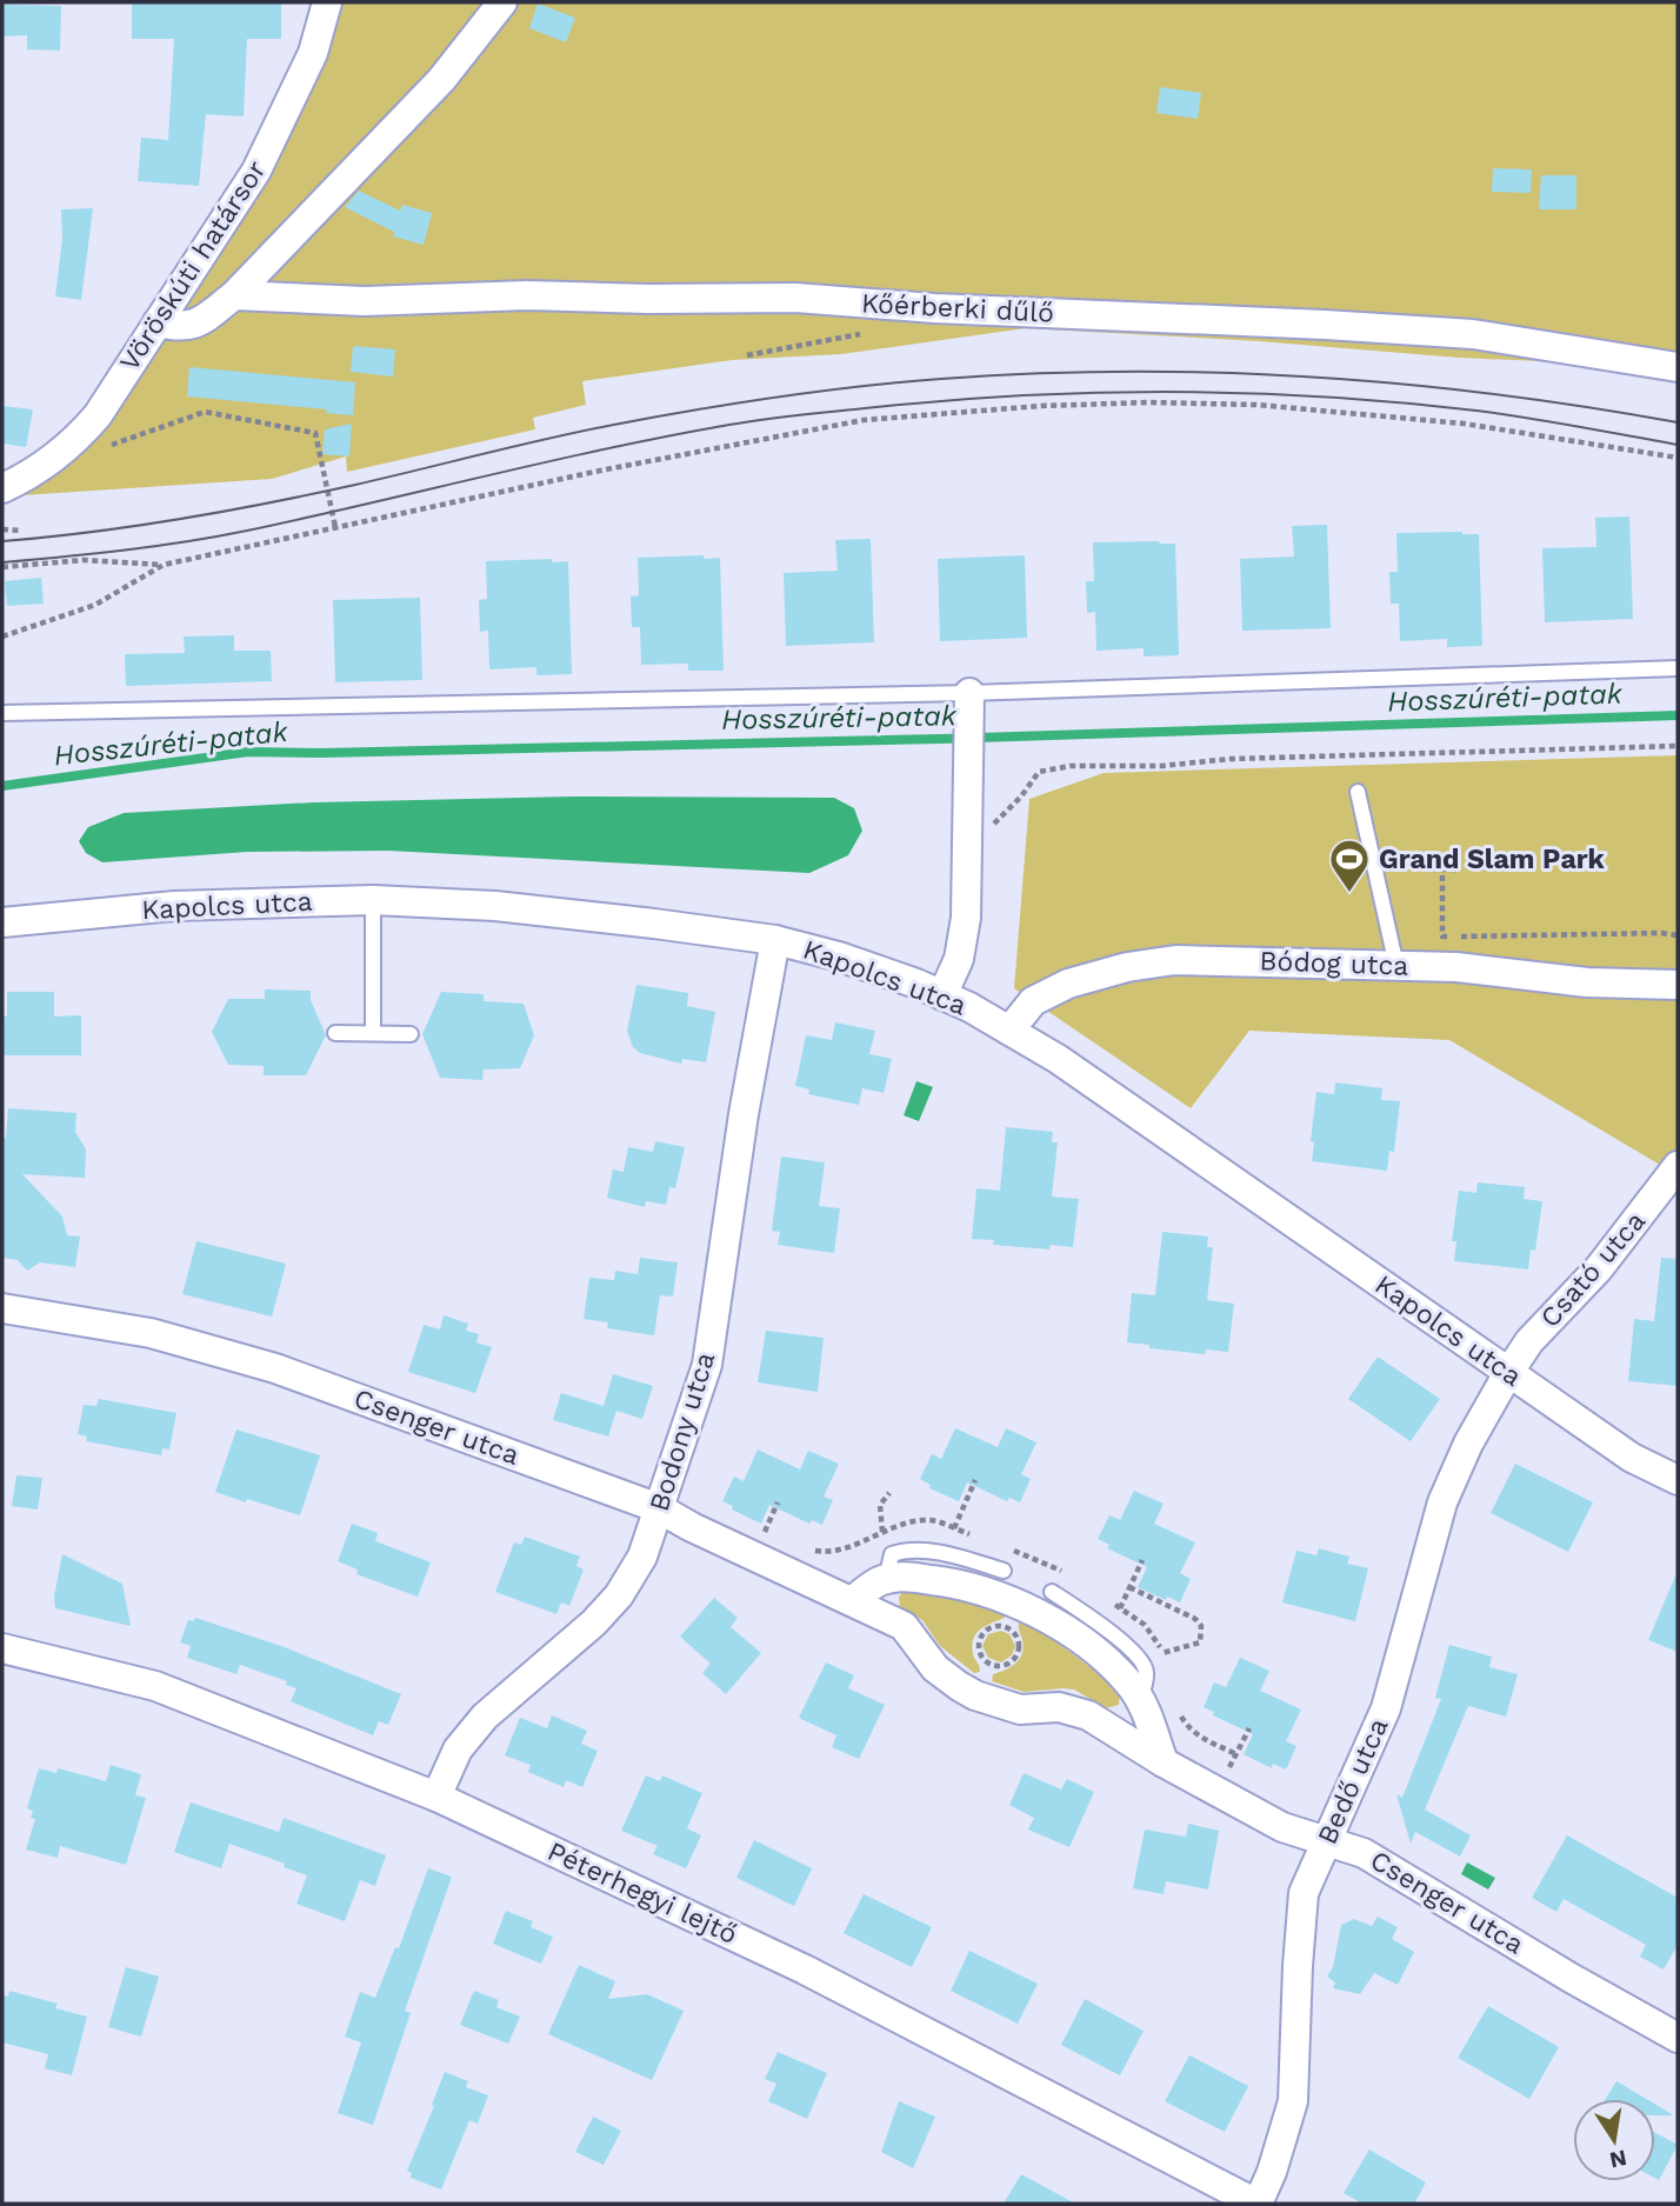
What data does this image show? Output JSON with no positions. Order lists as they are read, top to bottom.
{
  "streets": {
    "street": [
      "Vöröskúti határsor",
      "Kőérberki dűlő",
      "Kapolcs utca",
      "Bódog utca",
      "Csató utca",
      "Csenger utca",
      "Bodony utca",
      "Bedő utca",
      "Péterhegyi lejtő"
    ]
  },
  "crossings": [
    ["Kapolcs utca", "Bódog utca"],
    ["Kapolcs utca", "Csató utca"],
    ["Kapolcs utca", "Bodony utca"],
    ["Kapolcs utca", "Bedő utca"],
    ["Csató utca", "Bedő utca"],
    ["Csenger utca", "Bodony utca"],
    ["Csenger utca", "Bedő utca"],
    ["Bodony utca", "Péterhegyi lejtő"],
    ["Bedő utca", "Péterhegyi lejtő"]
  ],
  "water": ["Hosszúréti-patak"],
  "places": {
    "sports": ["Grand Slam Park"]
  },
  "north": "bottom"
}
